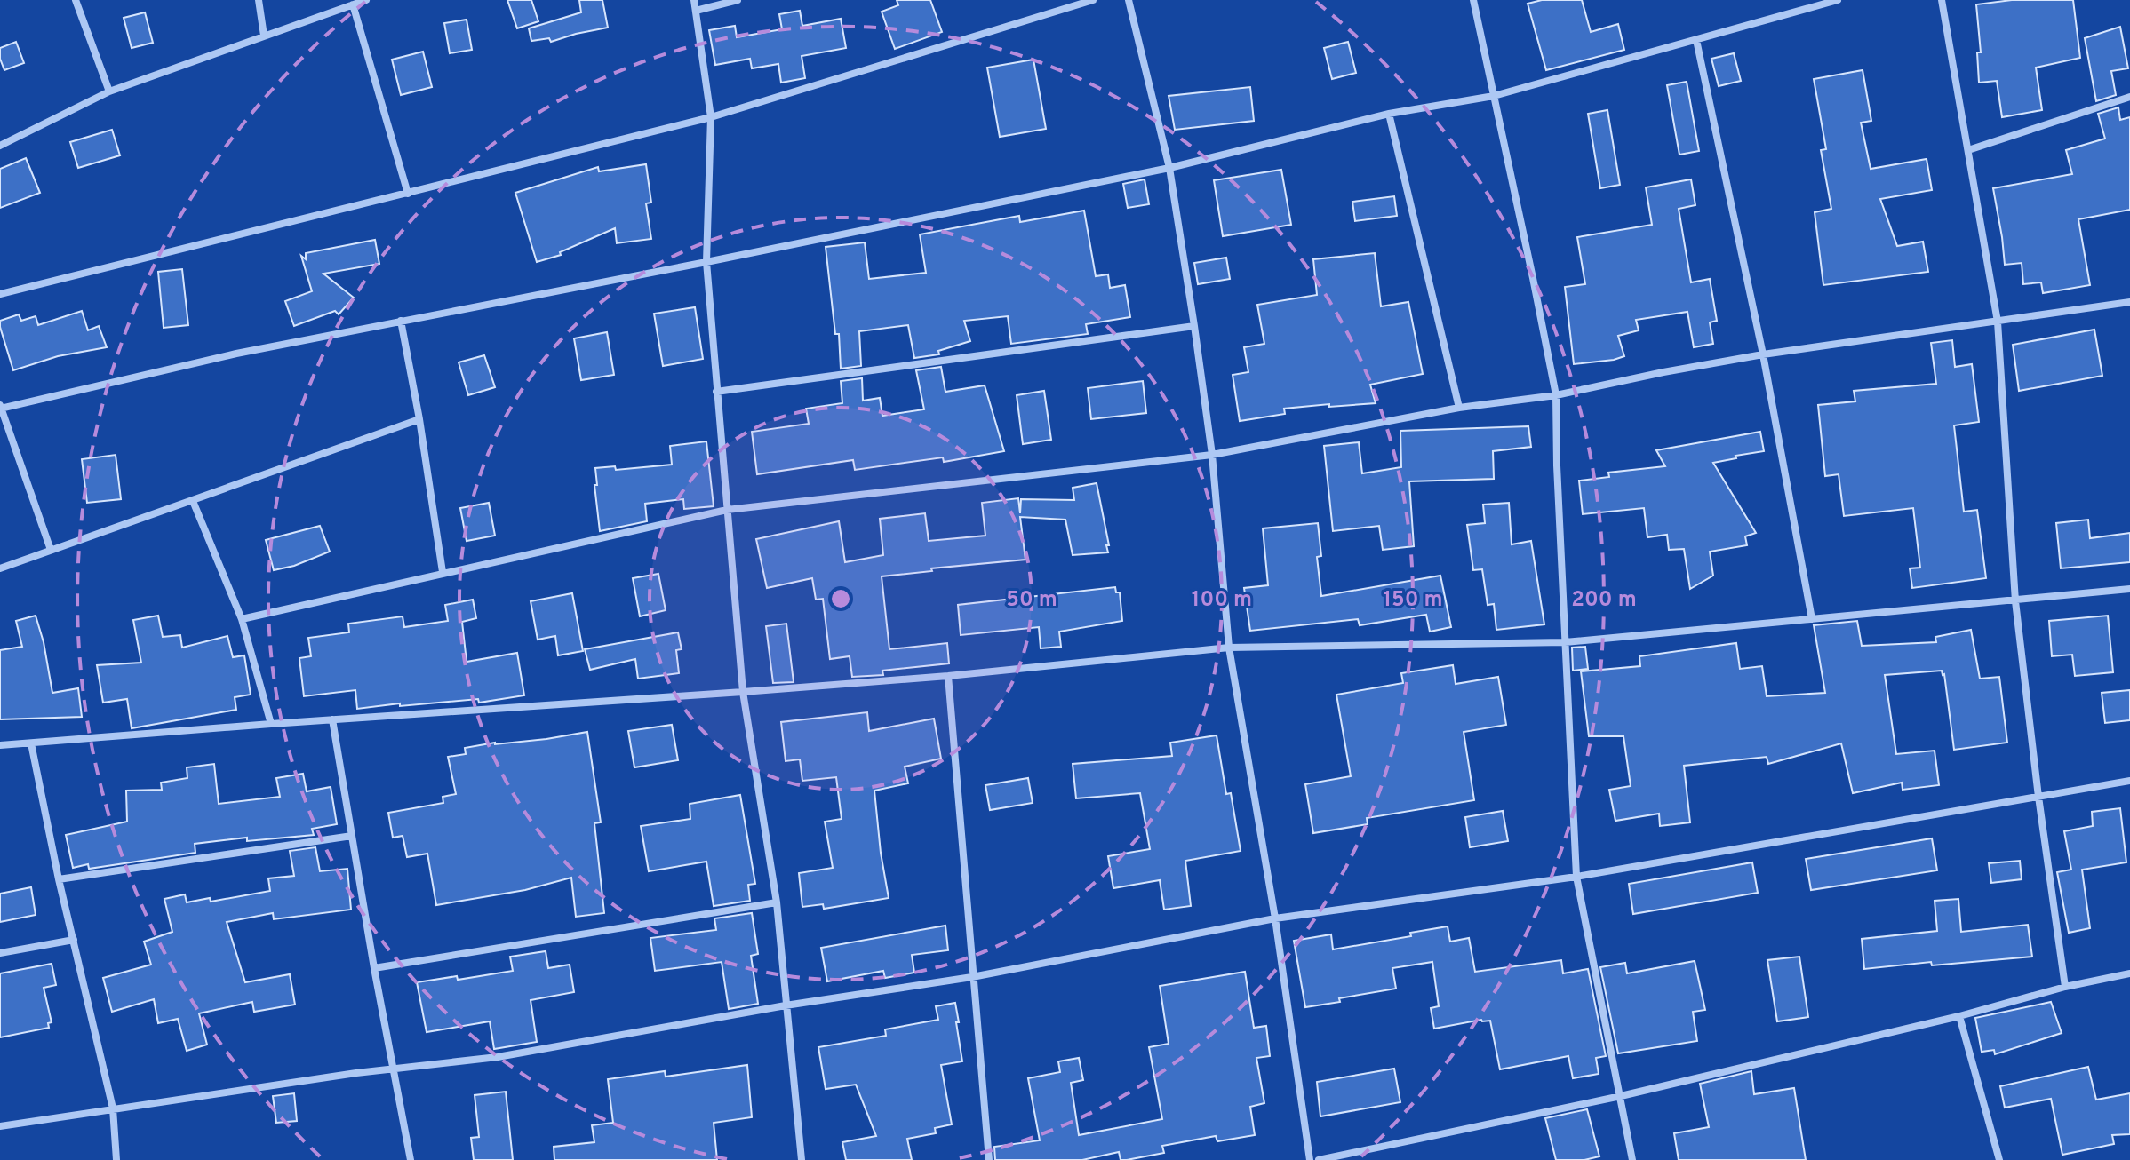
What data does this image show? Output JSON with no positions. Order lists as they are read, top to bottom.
{
  "rings": [
    "50 m",
    "100 m",
    "150 m",
    "200 m"
  ]
}
